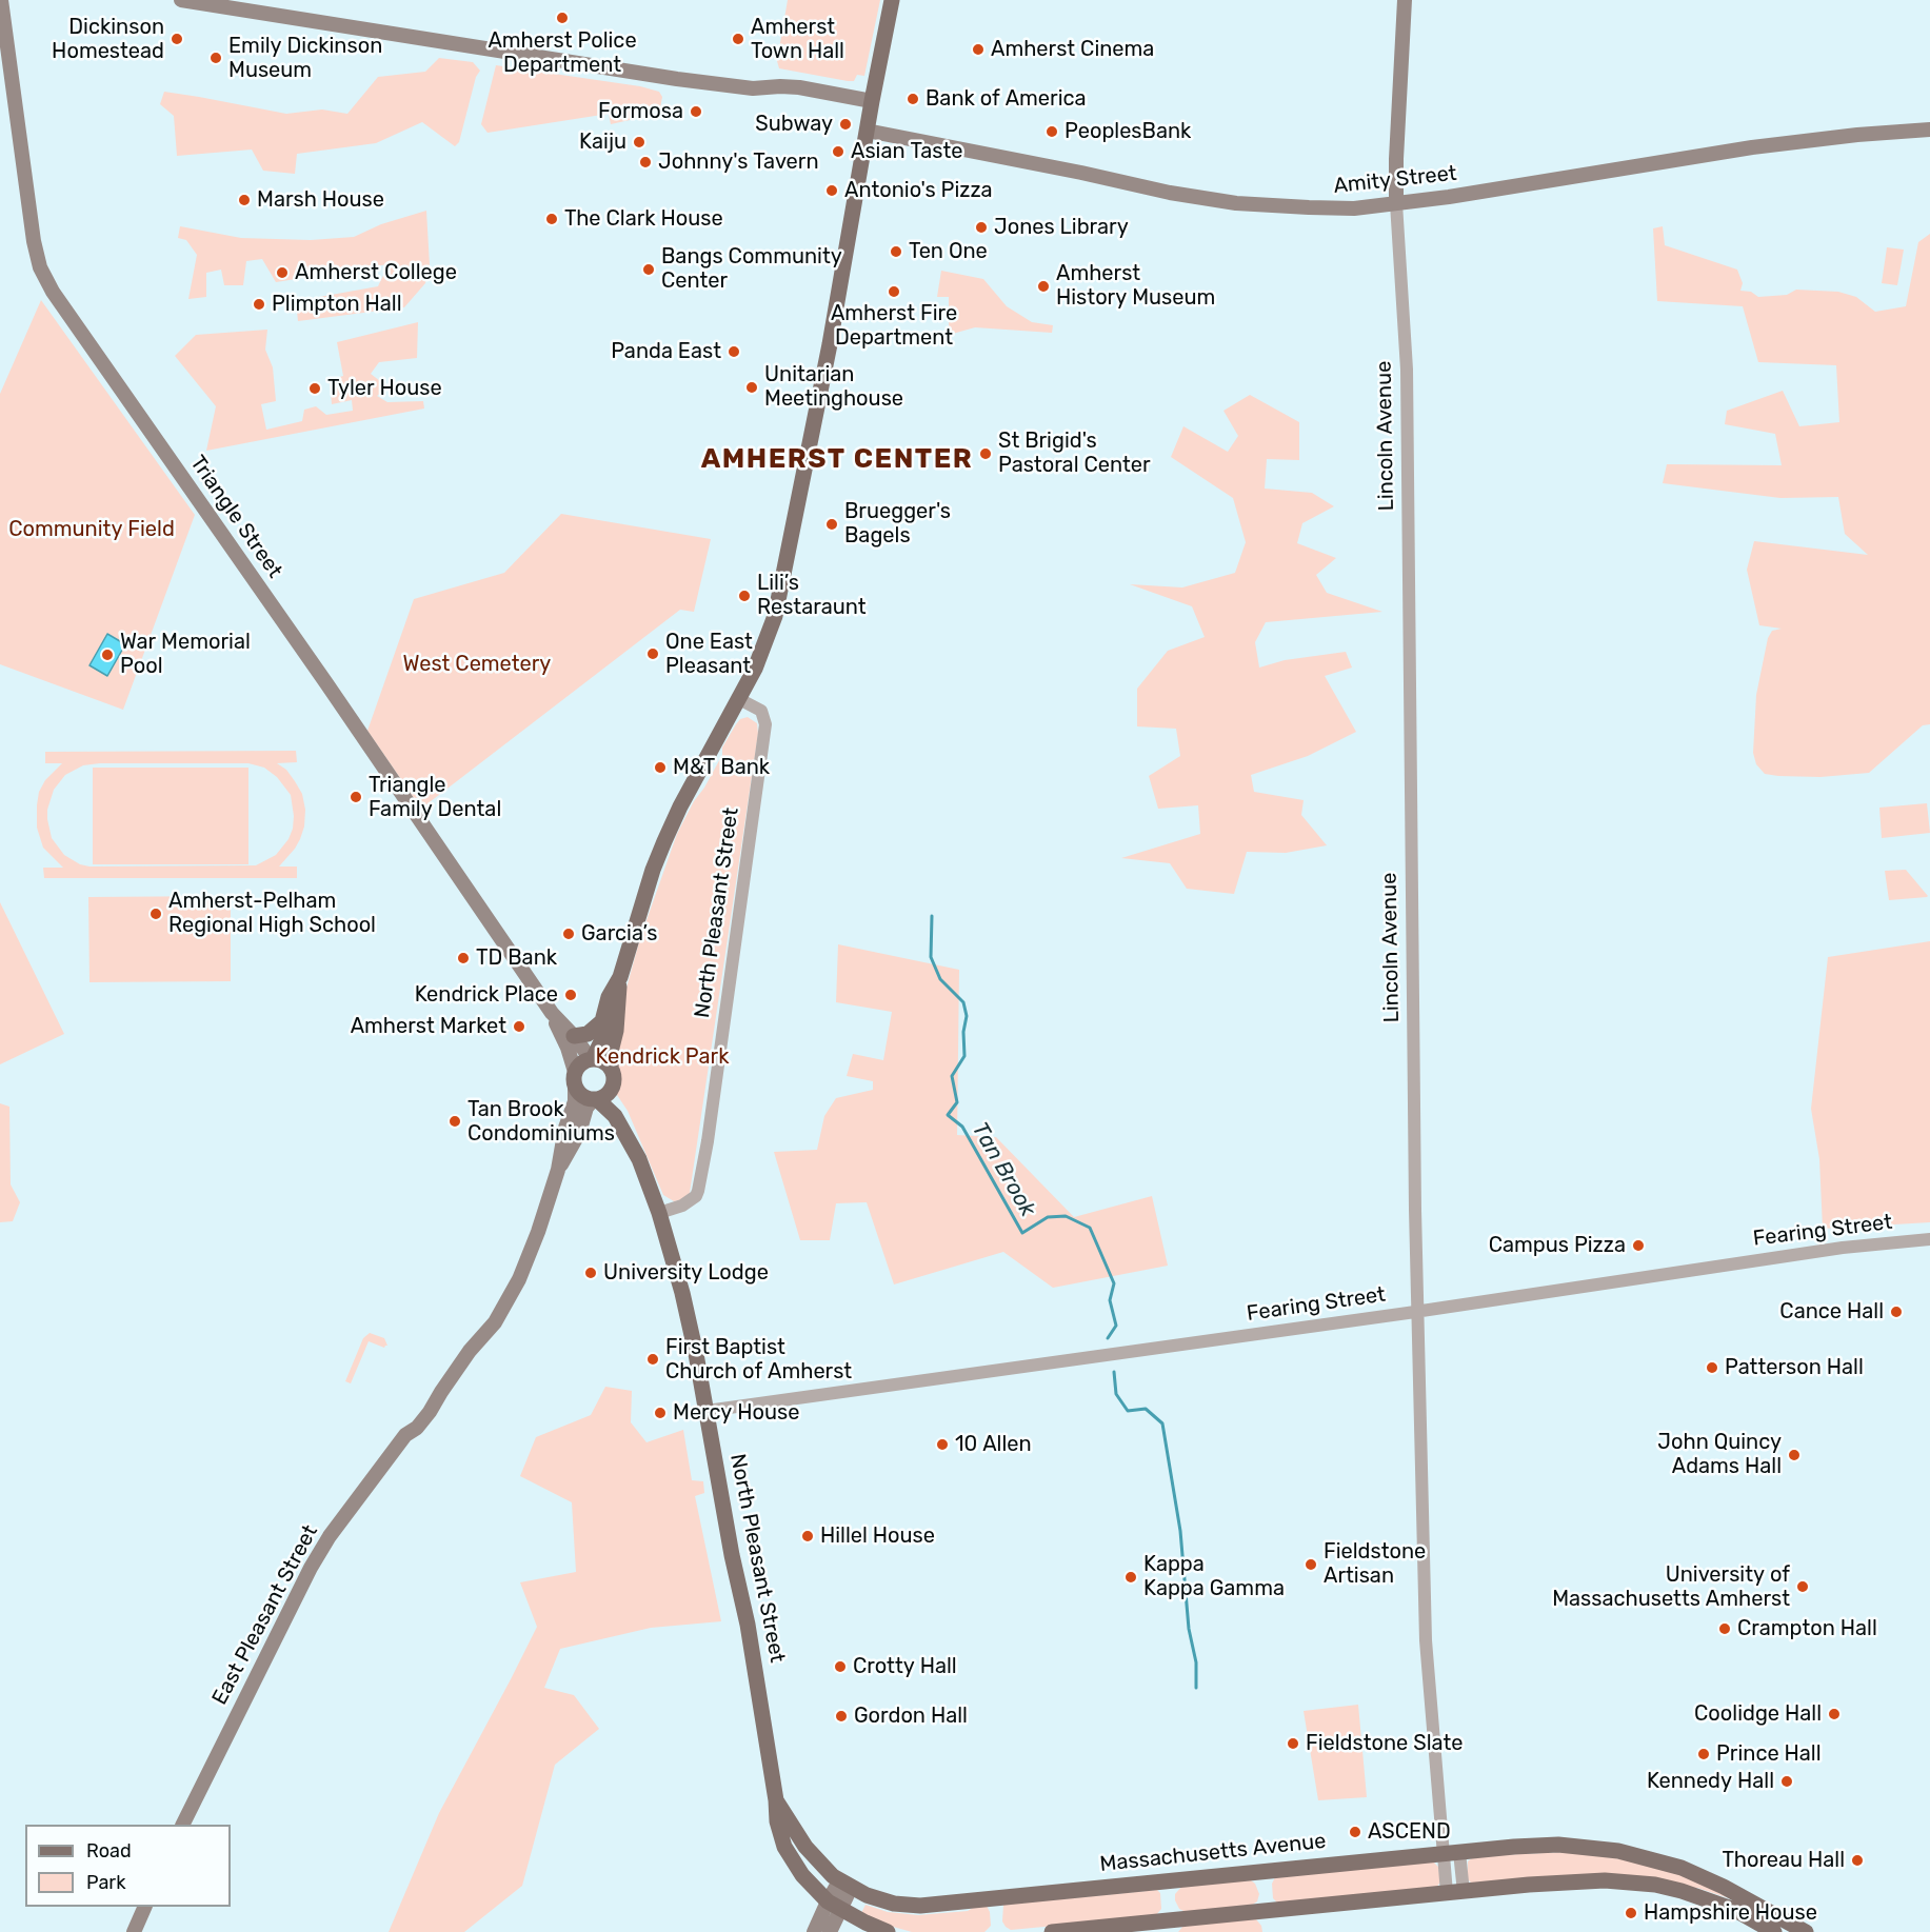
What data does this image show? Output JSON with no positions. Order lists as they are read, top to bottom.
{
  "streets": {
    "main road": [
      "Amity Street",
      "Lincoln Avenue",
      "Triangle Street",
      "North Pleasant Street",
      "East Pleasant Street",
      "Massachusetts Avenue"
    ],
    "street": ["Fearing Street"]
  },
  "crossings": [
    ["Amity Street", "Lincoln Avenue"],
    ["Lincoln Avenue", "Fearing Street"],
    ["Lincoln Avenue", "Massachusetts Avenue"],
    ["Triangle Street", "East Pleasant Street"],
    ["North Pleasant Street", "Fearing Street"],
    ["North Pleasant Street", "Massachusetts Avenue"]
  ],
  "districts": ["AMHERST CENTER"],
  "water": ["Tan Brook"],
  "parks": ["Community Field", "West Cemetery", "Kendrick Park"],
  "places": [
    "Amherst Police Department",
    "Dickinson Homestead",
    "Amherst Town Hall",
    "Amherst Cinema",
    "Emily Dickinson Museum",
    "Bank of America",
    "Formosa",
    "Subway",
    "PeoplesBank",
    "Kaiju",
    "Asian Taste",
    "Johnny's Tavern",
    "Antonio's Pizza",
    "Marsh House",
    "The Clark House",
    "Jones Library",
    "Ten One",
    "Bangs Community Center",
    "Amherst College",
    "Amherst History Museum",
    "Amherst Fire Department",
    "Plimpton Hall",
    "Panda East",
    "Unitarian Meetinghouse",
    "Tyler House",
    "St Brigid's Pastoral Center",
    "Bruegger's Bagels",
    "Lili’s Restaraunt",
    "One East Pleasant",
    "War Memorial Pool",
    "M&T Bank",
    "Triangle Family Dental",
    "Amherst-Pelham Regional High School",
    "Garcia’s",
    "TD Bank",
    "Kendrick Place",
    "Amherst Market",
    "Tan Brook Condominiums",
    "Campus Pizza",
    "University Lodge",
    "Cance Hall",
    "First Baptist Church of Amherst",
    "Patterson Hall",
    "Mercy House",
    "10 Allen",
    "John Quincy Adams Hall",
    "Hillel House",
    "Fieldstone Artisan",
    "Kappa Kappa Gamma",
    "University of Massachusetts Amherst",
    "Crampton Hall",
    "Crotty Hall",
    "Coolidge Hall",
    "Gordon Hall",
    "Fieldstone Slate",
    "Prince Hall",
    "Kennedy Hall",
    "ASCEND",
    "Thoreau Hall",
    "Hampshire House"
  ],
  "legend": ["Road", "Park"]
}
